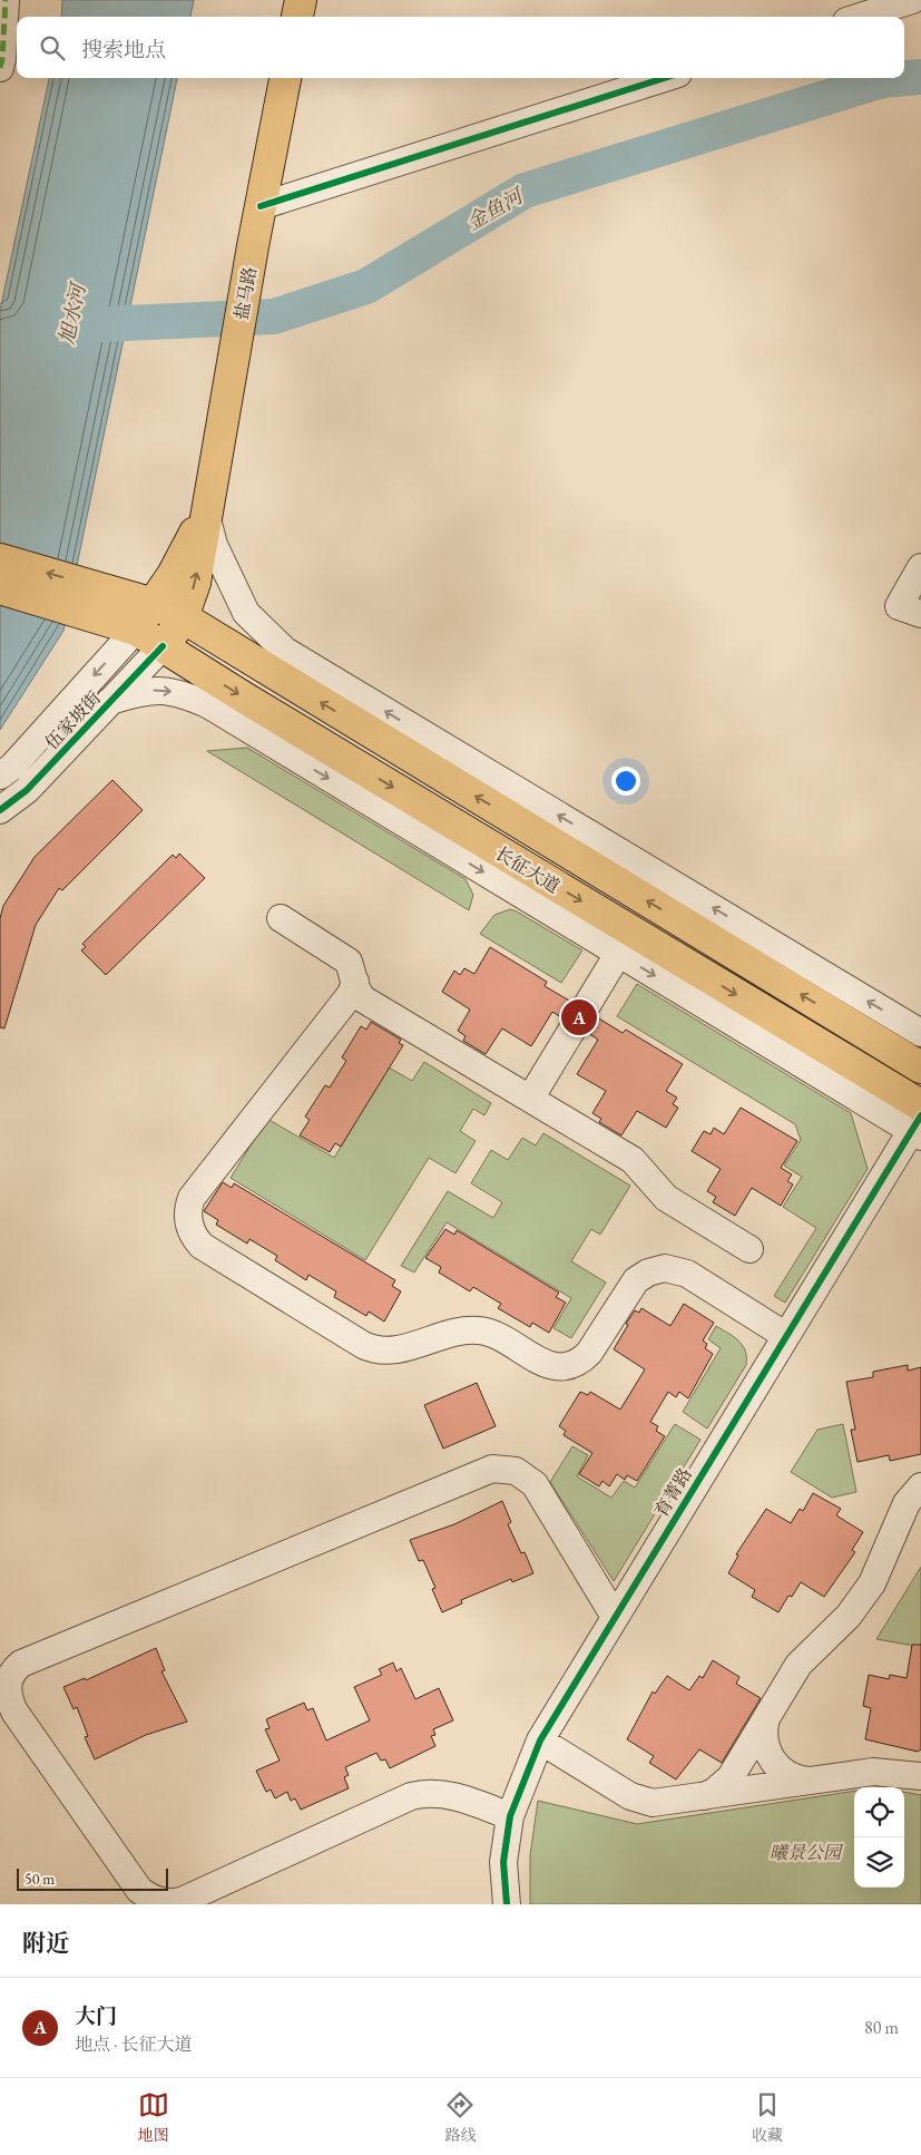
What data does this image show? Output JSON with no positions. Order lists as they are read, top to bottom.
{
  "streets": {
    "main road": ["盐马路", "长征大道"],
    "street": ["伍家坡街", "育菁路"]
  },
  "crossings": [
    ["盐马路", "伍家坡街"],
    ["盐马路", "长征大道"],
    ["伍家坡街", "长征大道"],
    ["长征大道", "育菁路"]
  ],
  "water": ["金鱼河", "旭水河"],
  "parks": ["曦景公园"],
  "scale_bar": "50 m",
  "page": {
    "search": "搜索地点",
    "pins": "A",
    "scale": "50 m",
    "heading": "附近",
    "list": [
      {
        "mark": "A",
        "name": "大门",
        "note": "地点 · 长征大道",
        "value": "80 m"
      }
    ],
    "nav": ["地图", "路线", "收藏"]
  }
}
